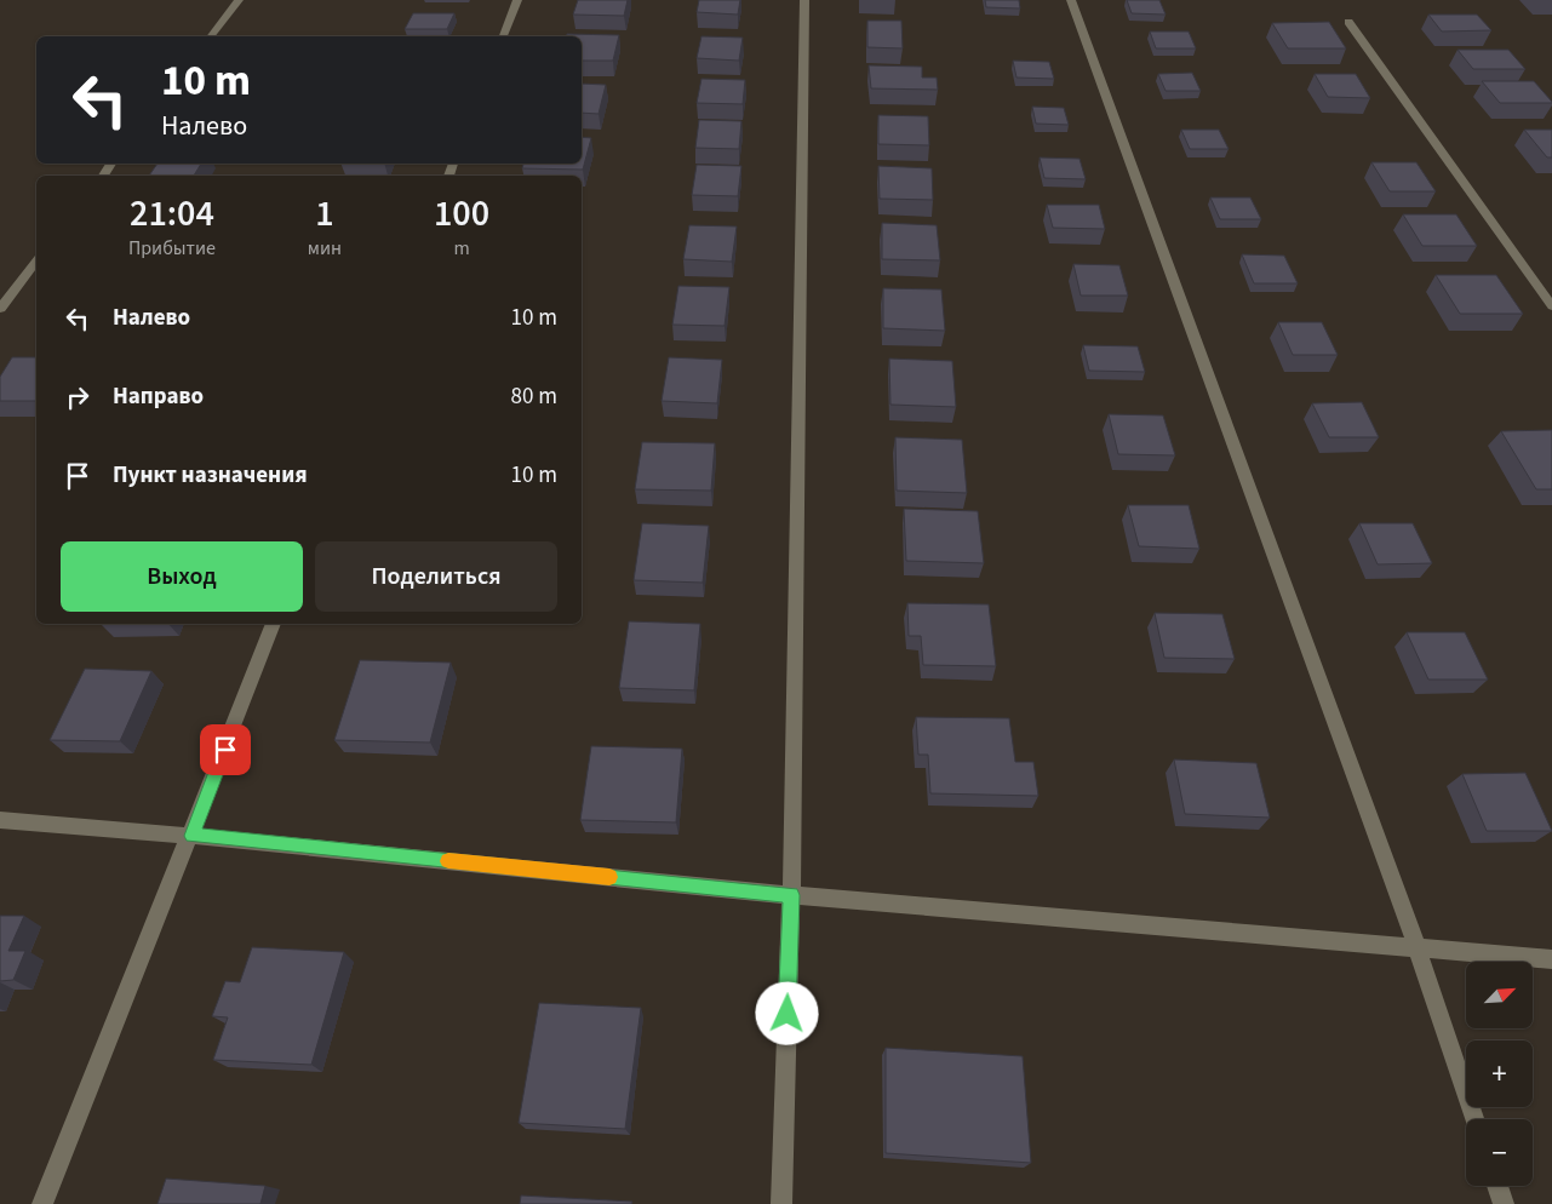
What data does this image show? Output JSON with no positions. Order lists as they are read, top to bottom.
{
  "north": "top right",
  "page": {
    "turn": ["10 m", "Налево"],
    "eta": [
      "21:04",
      "Прибытие",
      "1",
      "мин",
      "100",
      "m"
    ],
    "list": [
      {
        "name": "Налево",
        "value": "10 m"
      },
      {
        "name": "Направо",
        "value": "80 m"
      },
      {
        "name": "Пункт назначения",
        "value": "10 m"
      }
    ],
    "buttons": ["Выход", "Поделиться"],
    "map_buttons": ["+", "−"]
  }
}
